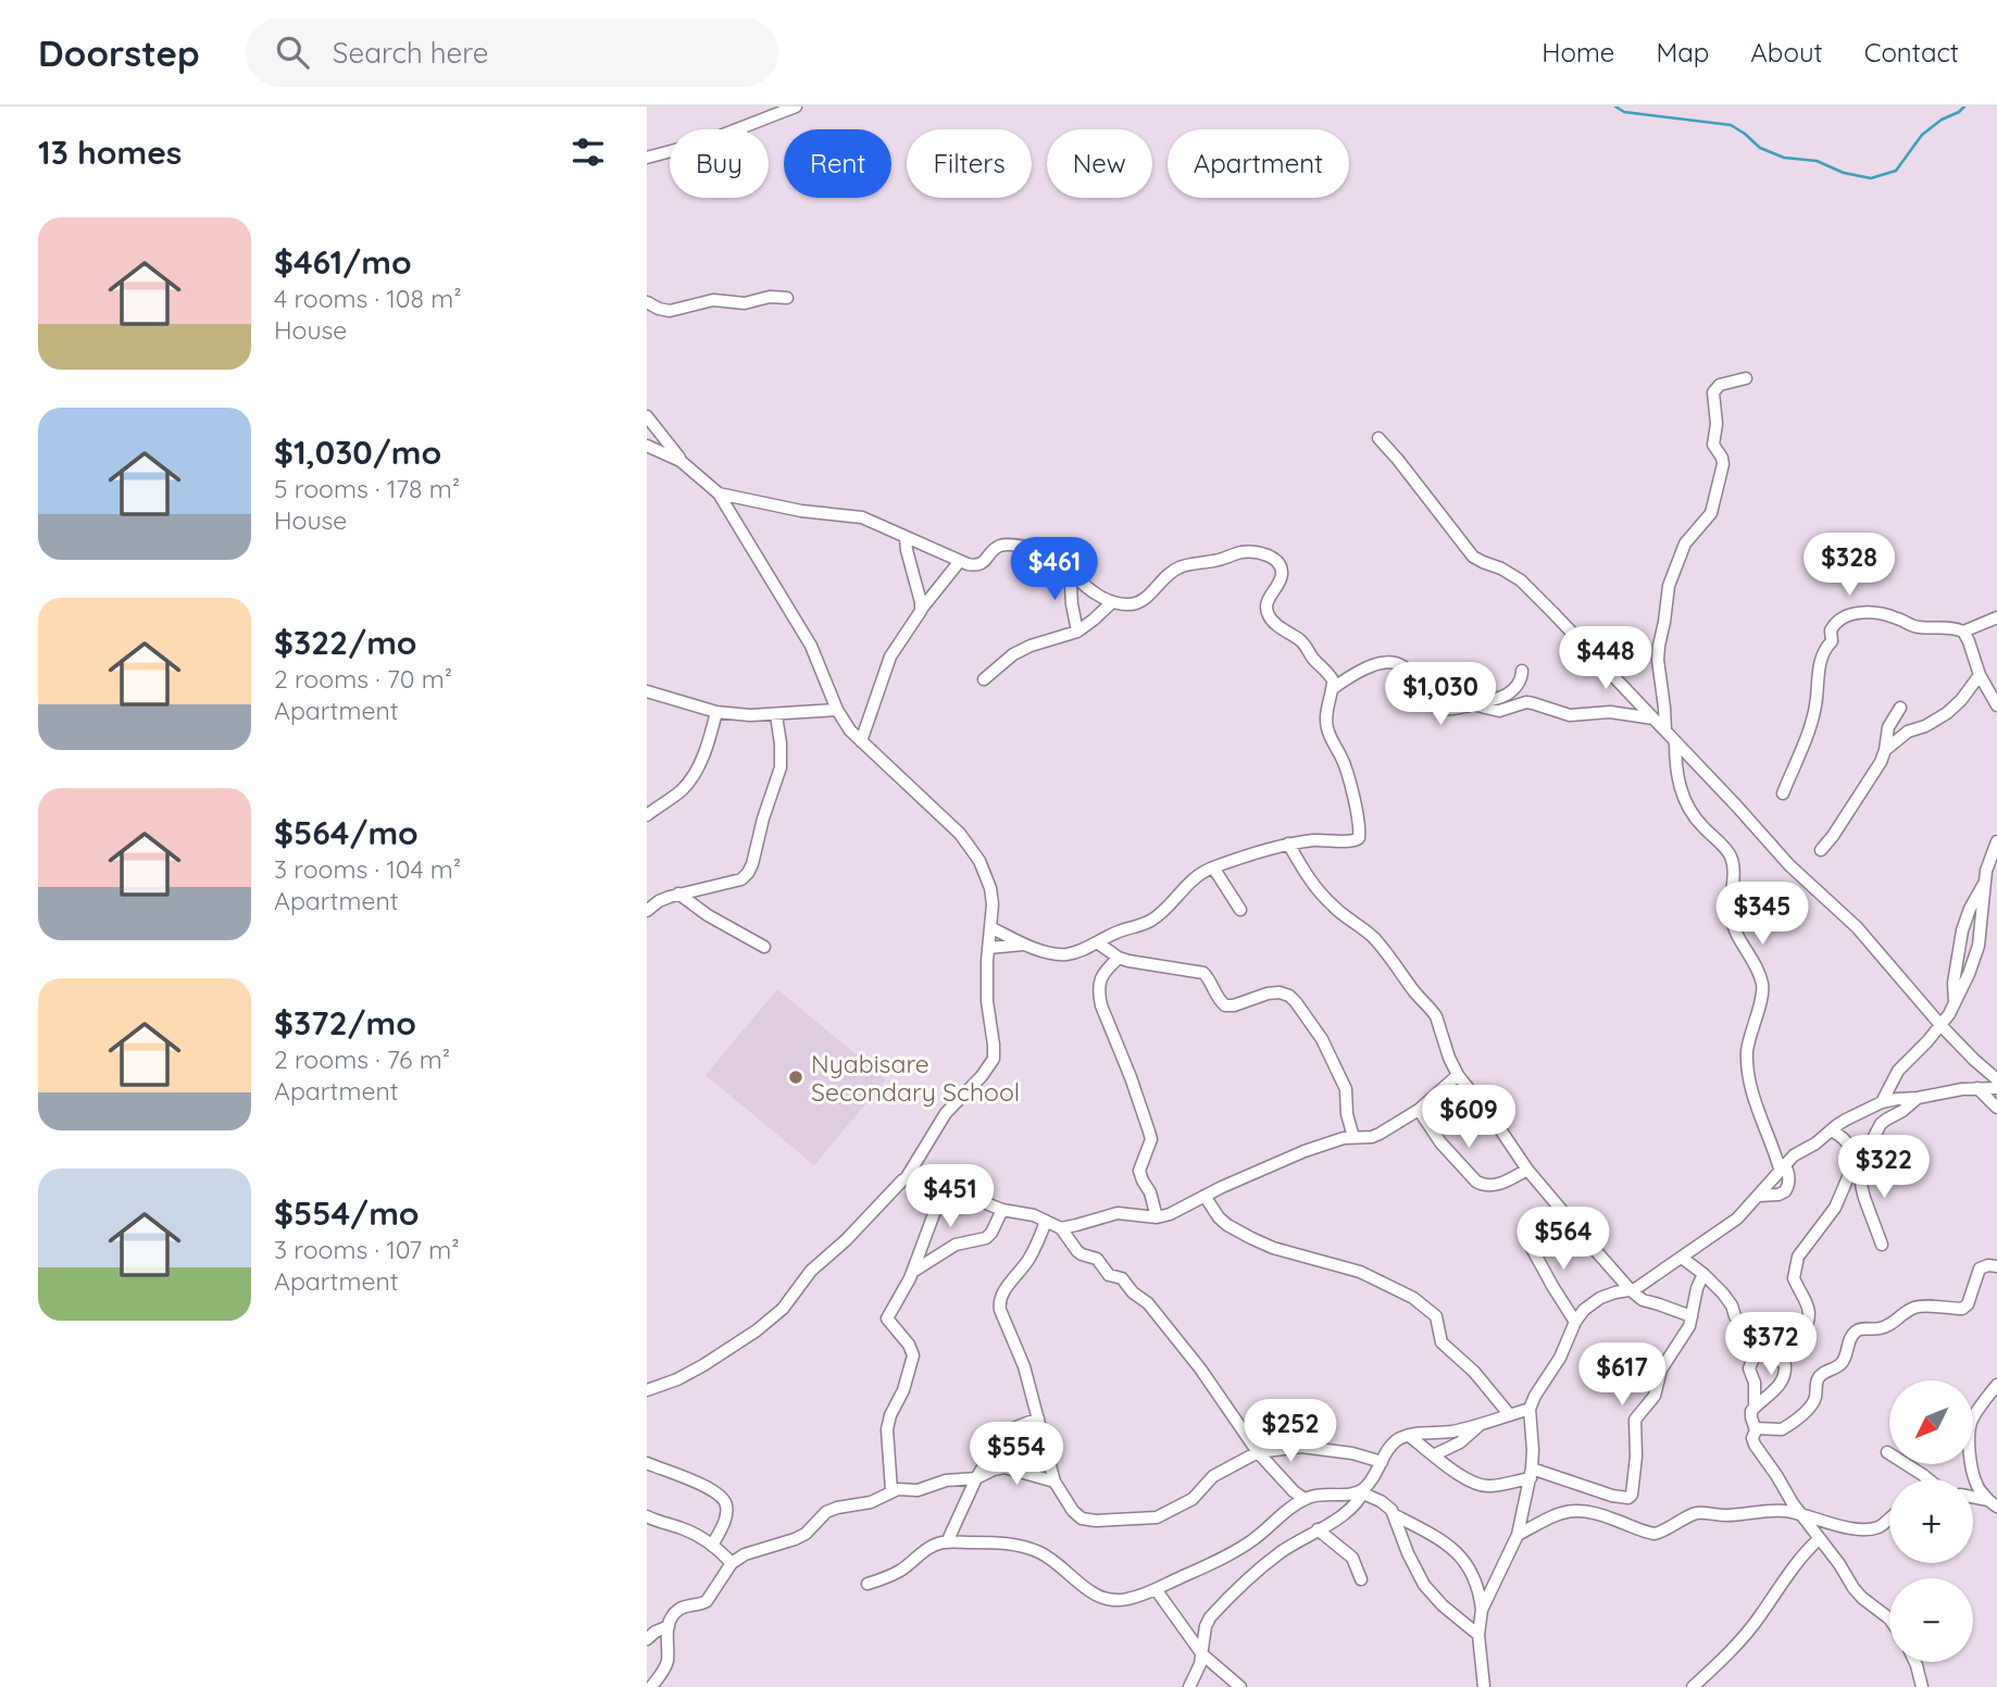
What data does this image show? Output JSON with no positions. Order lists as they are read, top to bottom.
{
  "places": ["Nyabisare Secondary School"],
  "north": "bottom left",
  "page": {
    "header": "Doorstep",
    "search": "Search here",
    "nav": [
      "Home",
      "Map",
      "About",
      "Contact"
    ],
    "heading": "13 homes",
    "chip": [
      "Buy",
      "Rent",
      "Filters",
      "New",
      "Apartment"
    ],
    "list": [
      {
        "name": "$461/mo",
        "note": "4 rooms · 108 m² · House"
      },
      {
        "name": "$1,030/mo",
        "note": "5 rooms · 178 m² · House"
      },
      {
        "name": "$322/mo",
        "note": "2 rooms · 70 m² · Apartment"
      },
      {
        "name": "$564/mo",
        "note": "3 rooms · 104 m² · Apartment"
      },
      {
        "name": "$372/mo",
        "note": "2 rooms · 76 m² · Apartment"
      },
      {
        "name": "$554/mo",
        "note": "3 rooms · 107 m² · Apartment"
      }
    ],
    "price": [
      "$328",
      "$461",
      "$448",
      "$1,030",
      "$345",
      "$609",
      "$322",
      "$451",
      "$564",
      "$372",
      "$617",
      "$252",
      "$554"
    ],
    "map_buttons": ["+", "−"]
  }
}
